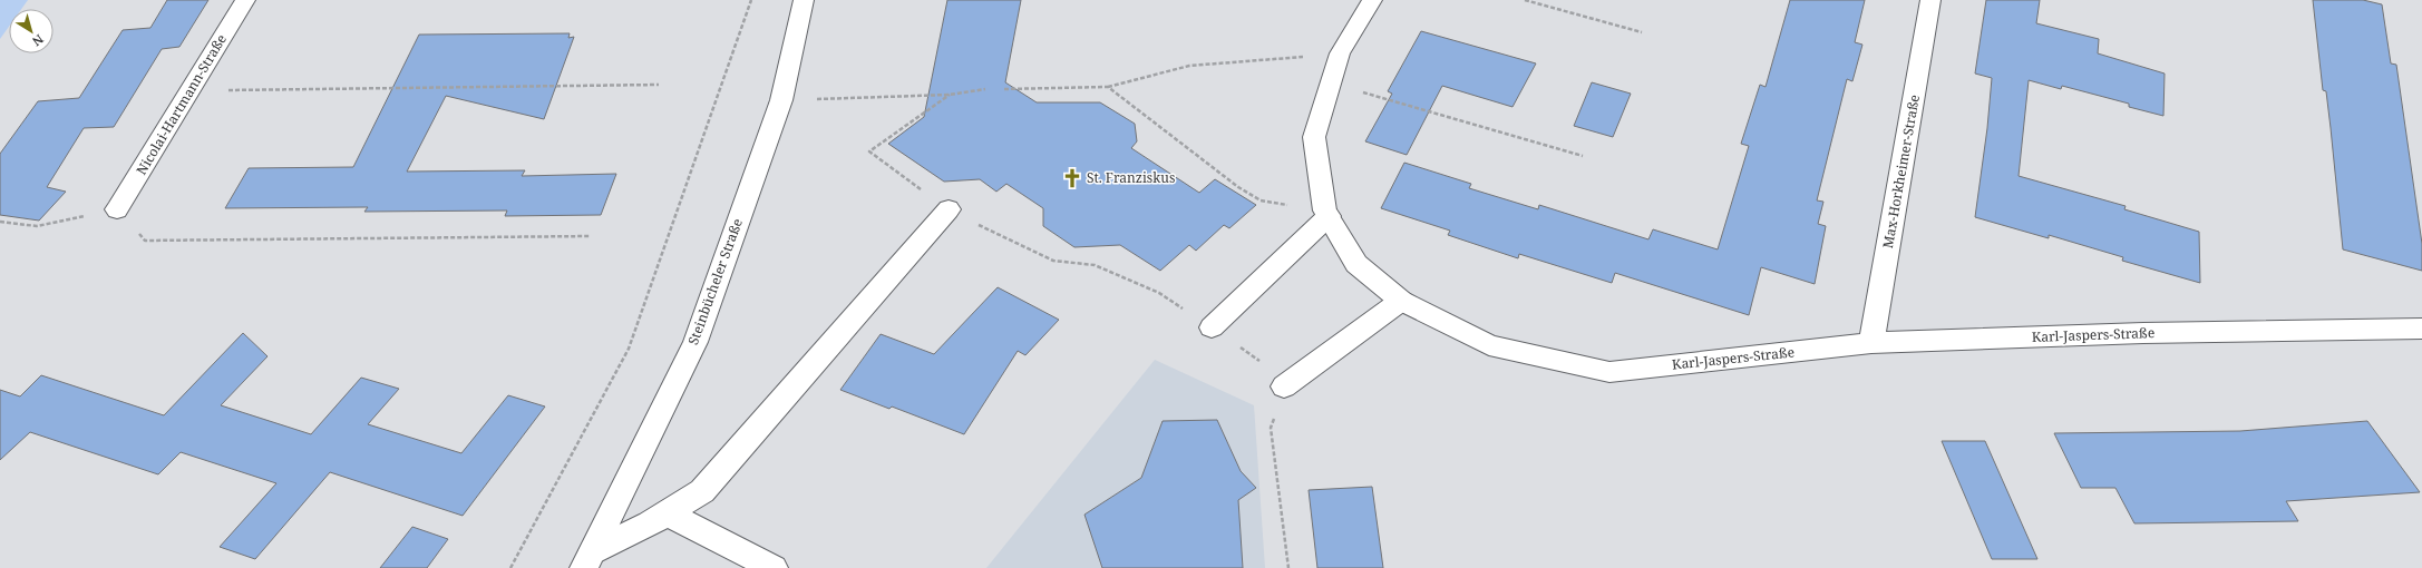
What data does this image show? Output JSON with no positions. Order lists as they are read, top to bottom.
{
  "streets": {
    "street": [
      "Nicolai-Hartmann-Straße",
      "Max-Horkheimer-Straße",
      "Steinbücheler Straße",
      "Karl-Jaspers-Straße"
    ]
  },
  "crossings": [
    ["Max-Horkheimer-Straße", "Karl-Jaspers-Straße"]
  ],
  "places": {
    "church": ["St. Franziskus"]
  },
  "north": "bottom right"
}
